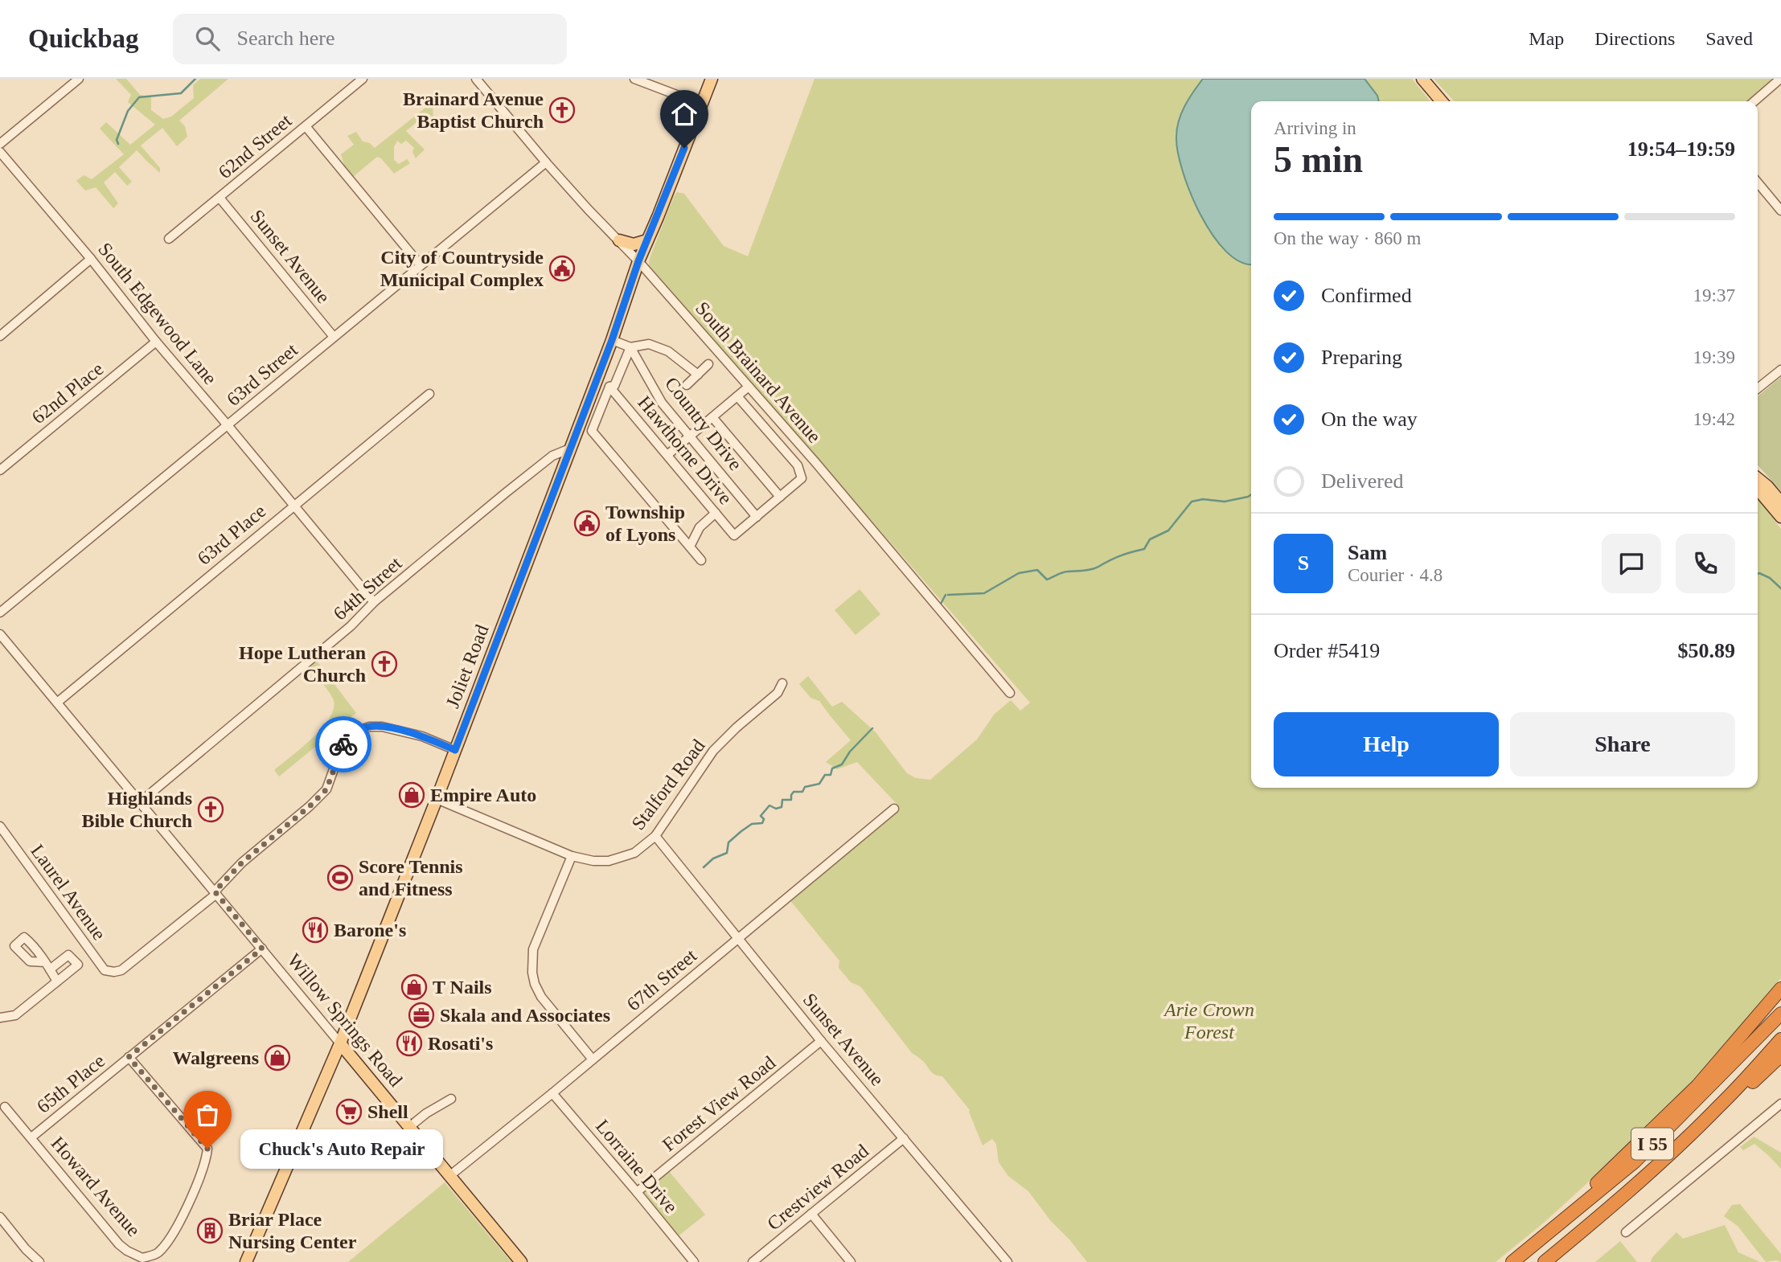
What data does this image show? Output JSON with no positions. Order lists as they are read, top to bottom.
{
  "streets": {
    "highway": ["I 55"],
    "main road": ["Joliet Road", "Willow Springs Road"],
    "street": [
      "62nd Street",
      "Sunset Avenue",
      "South Edgewood Lane",
      "South Brainard Avenue",
      "63rd Street",
      "62nd Place",
      "Country Drive",
      "Hawthorne Drive",
      "63rd Place",
      "64th Street",
      "Stalford Road",
      "Laurel Avenue",
      "67th Street",
      "65th Place",
      "Forest View Road",
      "Lorraine Drive",
      "Howard Avenue",
      "Crestview Road"
    ]
  },
  "crossings": [
    ["62nd Street", "Sunset Avenue"],
    ["Sunset Avenue", "63rd Street"],
    ["Sunset Avenue", "Stalford Road"],
    ["Sunset Avenue", "67th Street"],
    ["Sunset Avenue", "Forest View Road"],
    ["Sunset Avenue", "Crestview Road"],
    ["South Edgewood Lane", "63rd Street"],
    ["South Edgewood Lane", "62nd Place"],
    ["South Edgewood Lane", "63rd Place"],
    ["South Edgewood Lane", "64th Street"],
    ["South Brainard Avenue", "63rd Street"],
    ["South Brainard Avenue", "Joliet Road"],
    ["Country Drive", "Hawthorne Drive"],
    ["63rd Place", "Willow Springs Road"],
    ["64th Street", "Joliet Road"],
    ["64th Street", "Willow Springs Road"],
    ["Joliet Road", "Stalford Road"],
    ["Joliet Road", "Willow Springs Road"],
    ["Laurel Avenue", "Willow Springs Road"],
    ["67th Street", "Willow Springs Road"],
    ["67th Street", "Lorraine Drive"],
    ["Willow Springs Road", "65th Place"],
    ["65th Place", "Howard Avenue"],
    ["Forest View Road", "Lorraine Drive"]
  ],
  "parks": ["Arie Crown Forest"],
  "places": {
    "church": ["Brainard Avenue Baptist Church", "Hope Lutheran Church", "Highlands Bible Church"],
    "public building": ["City of Countryside Municipal Complex", "Township of Lyons"],
    "shop": ["Empire Auto", "T Nails", "Walgreens"],
    "sports": ["Score Tennis and Fitness"],
    "restaurant": ["Barone's", "Rosati's"],
    "office": ["Skala and Associates"],
    "supermarket": ["Shell"],
    "other": ["Chuck's Auto Repair"],
    "building": ["Briar Place Nursing Center"]
  },
  "page": {
    "header": "Quickbag",
    "search": "Search here",
    "nav": ["Map", "Directions", "Saved"],
    "heading": ["5 min", "Arriving in", "19:54–19:59"],
    "panel": [
      "Sam",
      "Courier · 4.8",
      "Order #5419",
      "$50.89"
    ],
    "bar": "On the way · 860 m",
    "list": [
      ["Confirmed", "19:37"],
      ["Preparing", "19:39"],
      ["On the way", "19:42"],
      "Delivered"
    ],
    "round": "S",
    "buttons": ["Help", "Share"],
    "bubble": "Chuck's Auto Repair"
  }
}
